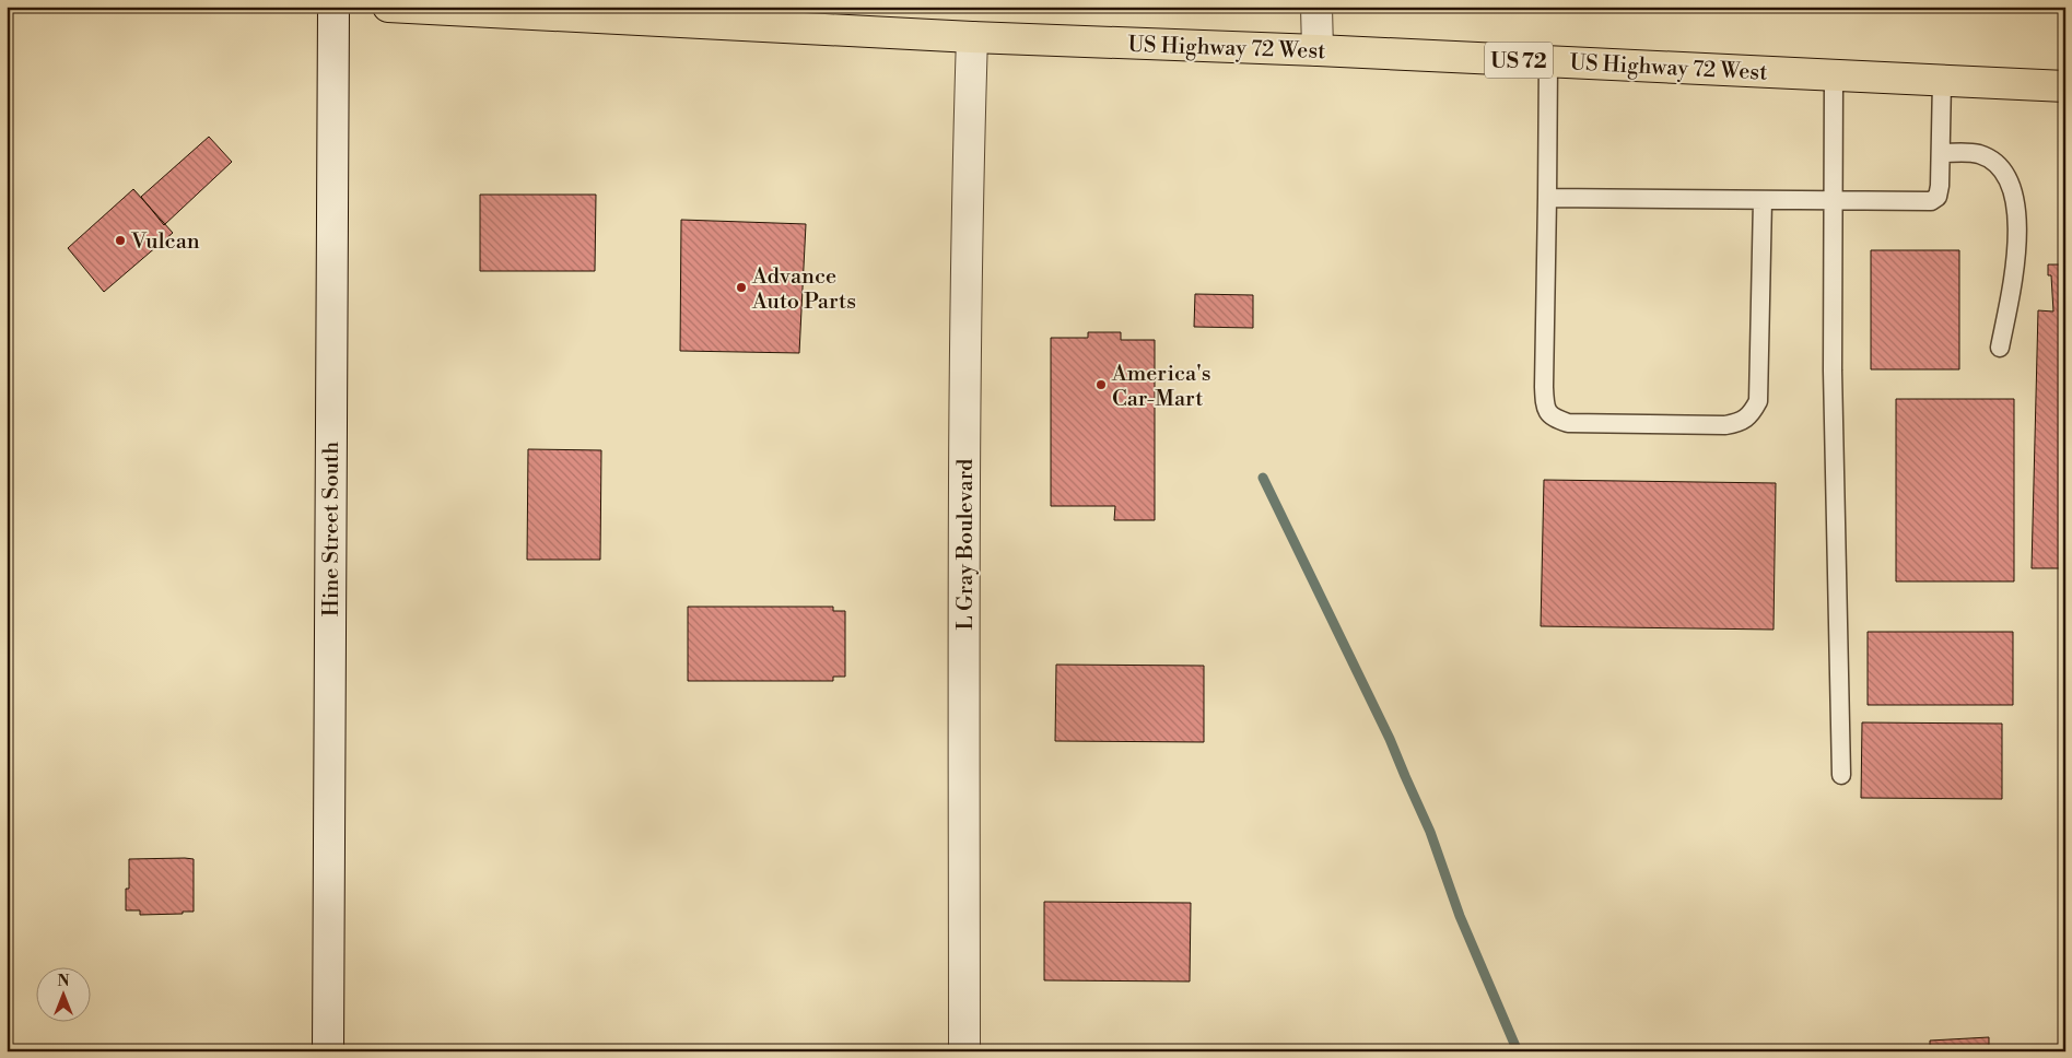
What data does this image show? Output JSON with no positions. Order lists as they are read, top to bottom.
{
  "streets": {
    "highway": ["US Highway 72 West", "US 72"],
    "street": ["Hine Street South", "L Gray Boulevard"]
  },
  "crossings": [
    ["US Highway 72 West", "L Gray Boulevard"]
  ],
  "places": ["Vulcan", "Advance Auto Parts", "America's Car-Mart"],
  "north": "top"
}
